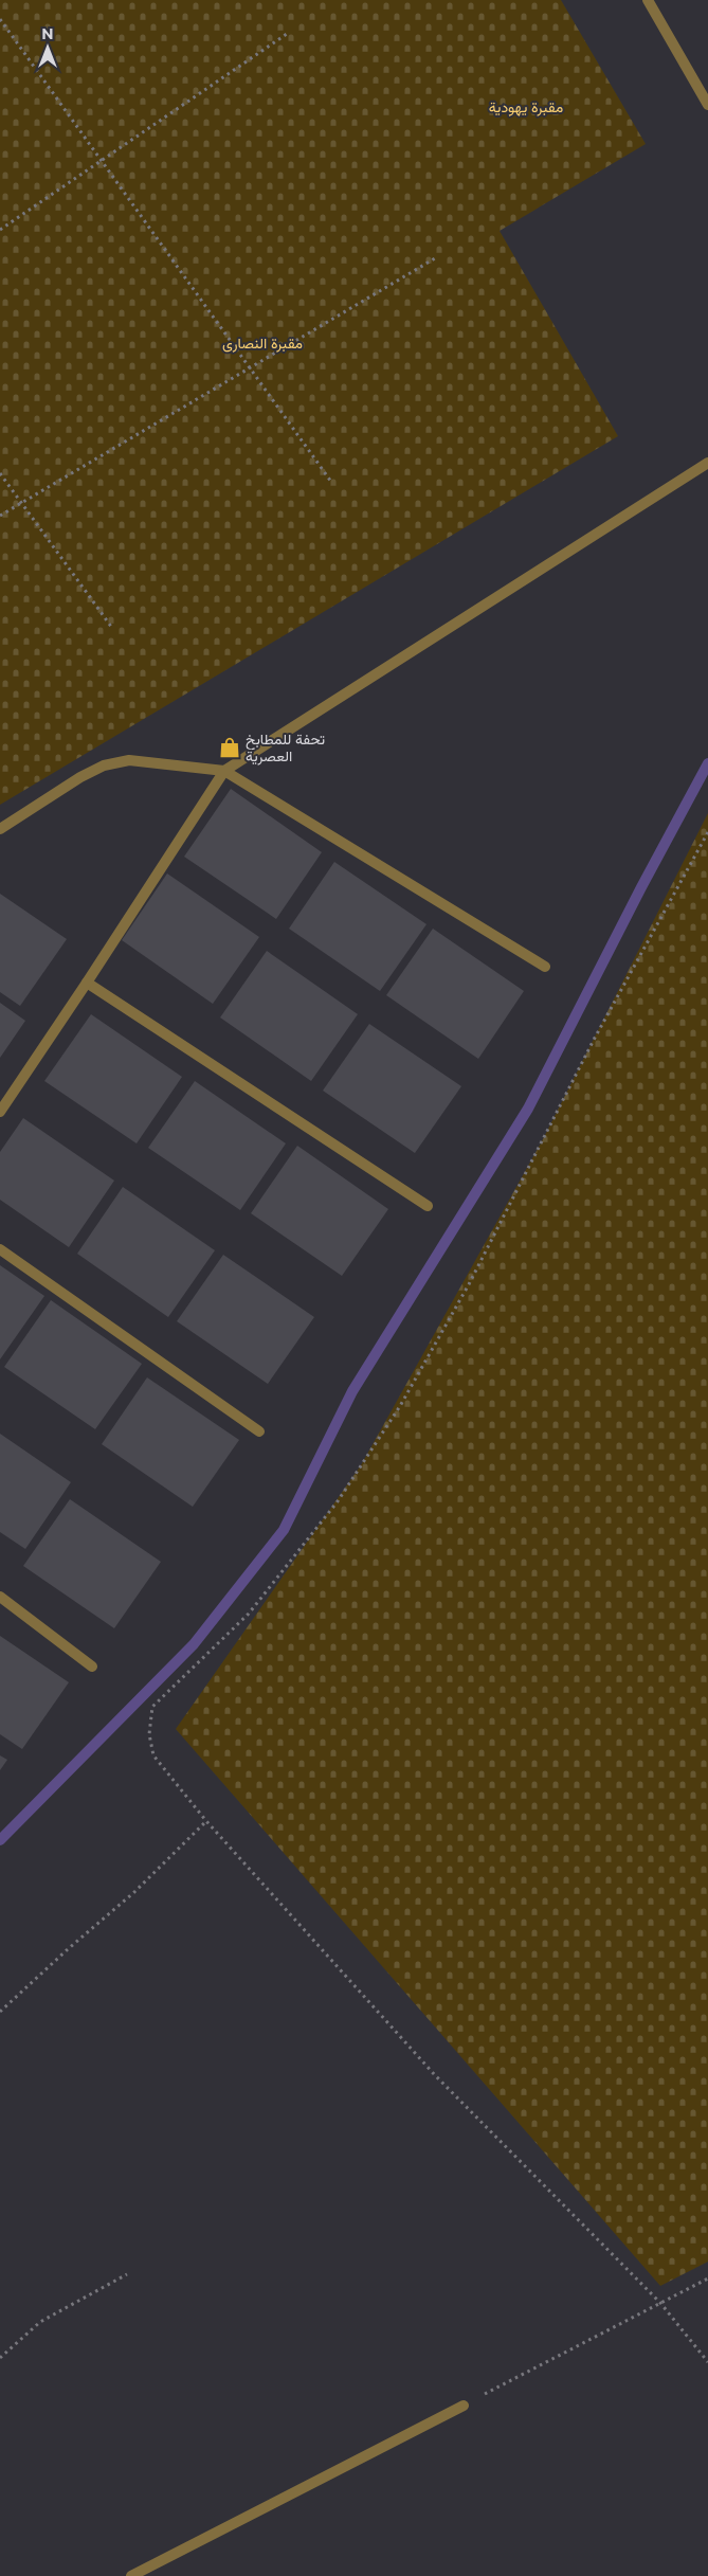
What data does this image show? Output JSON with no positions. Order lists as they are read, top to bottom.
{
  "parks": ["مقبرة يهودية", "مقبرة النصارى"],
  "places": {
    "shop": ["تحفة للمطابخ العصرية"]
  },
  "north": "top"
}
